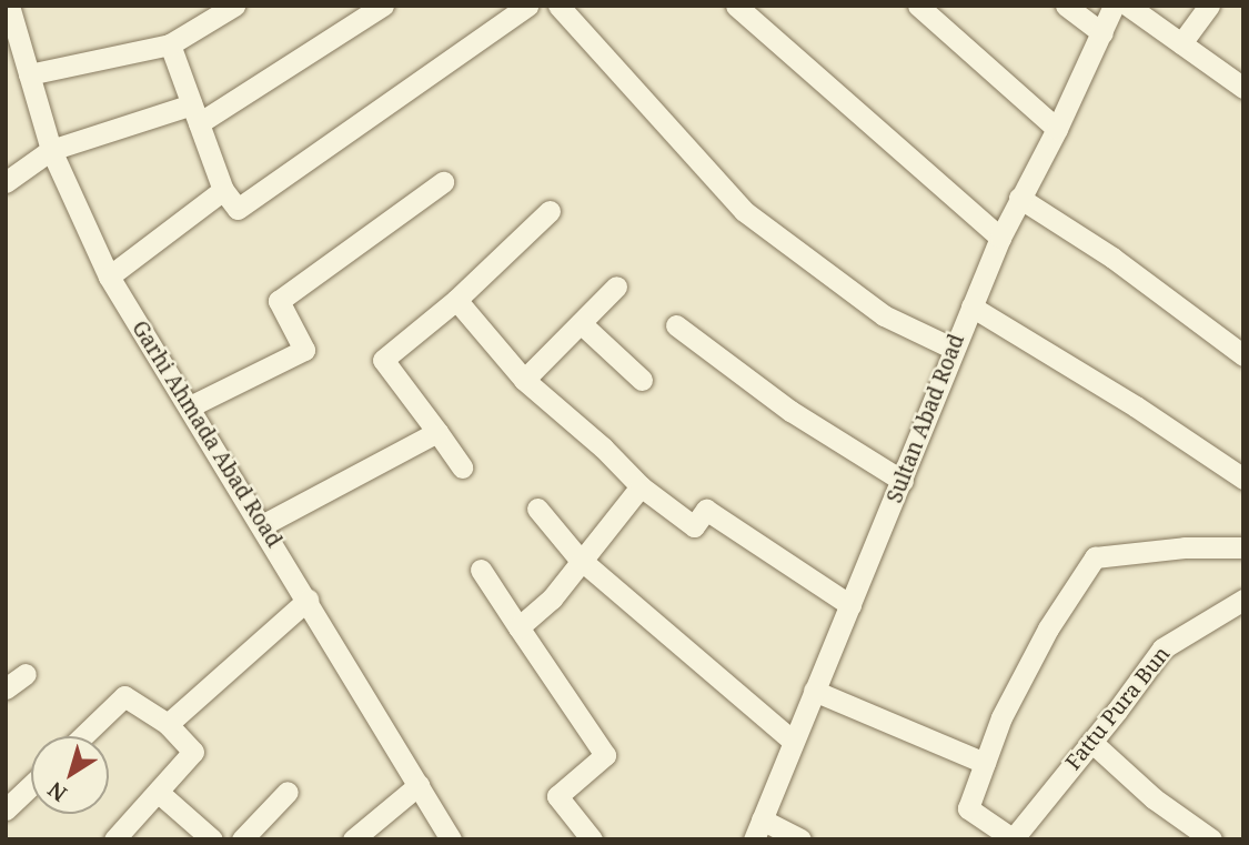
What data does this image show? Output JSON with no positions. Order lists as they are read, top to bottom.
{
  "streets": {
    "street": ["Sultan Abad Road", "Garhi Ahmada Abad Road", "Fattu Pura Bun"]
  },
  "north": "bottom left"
}
